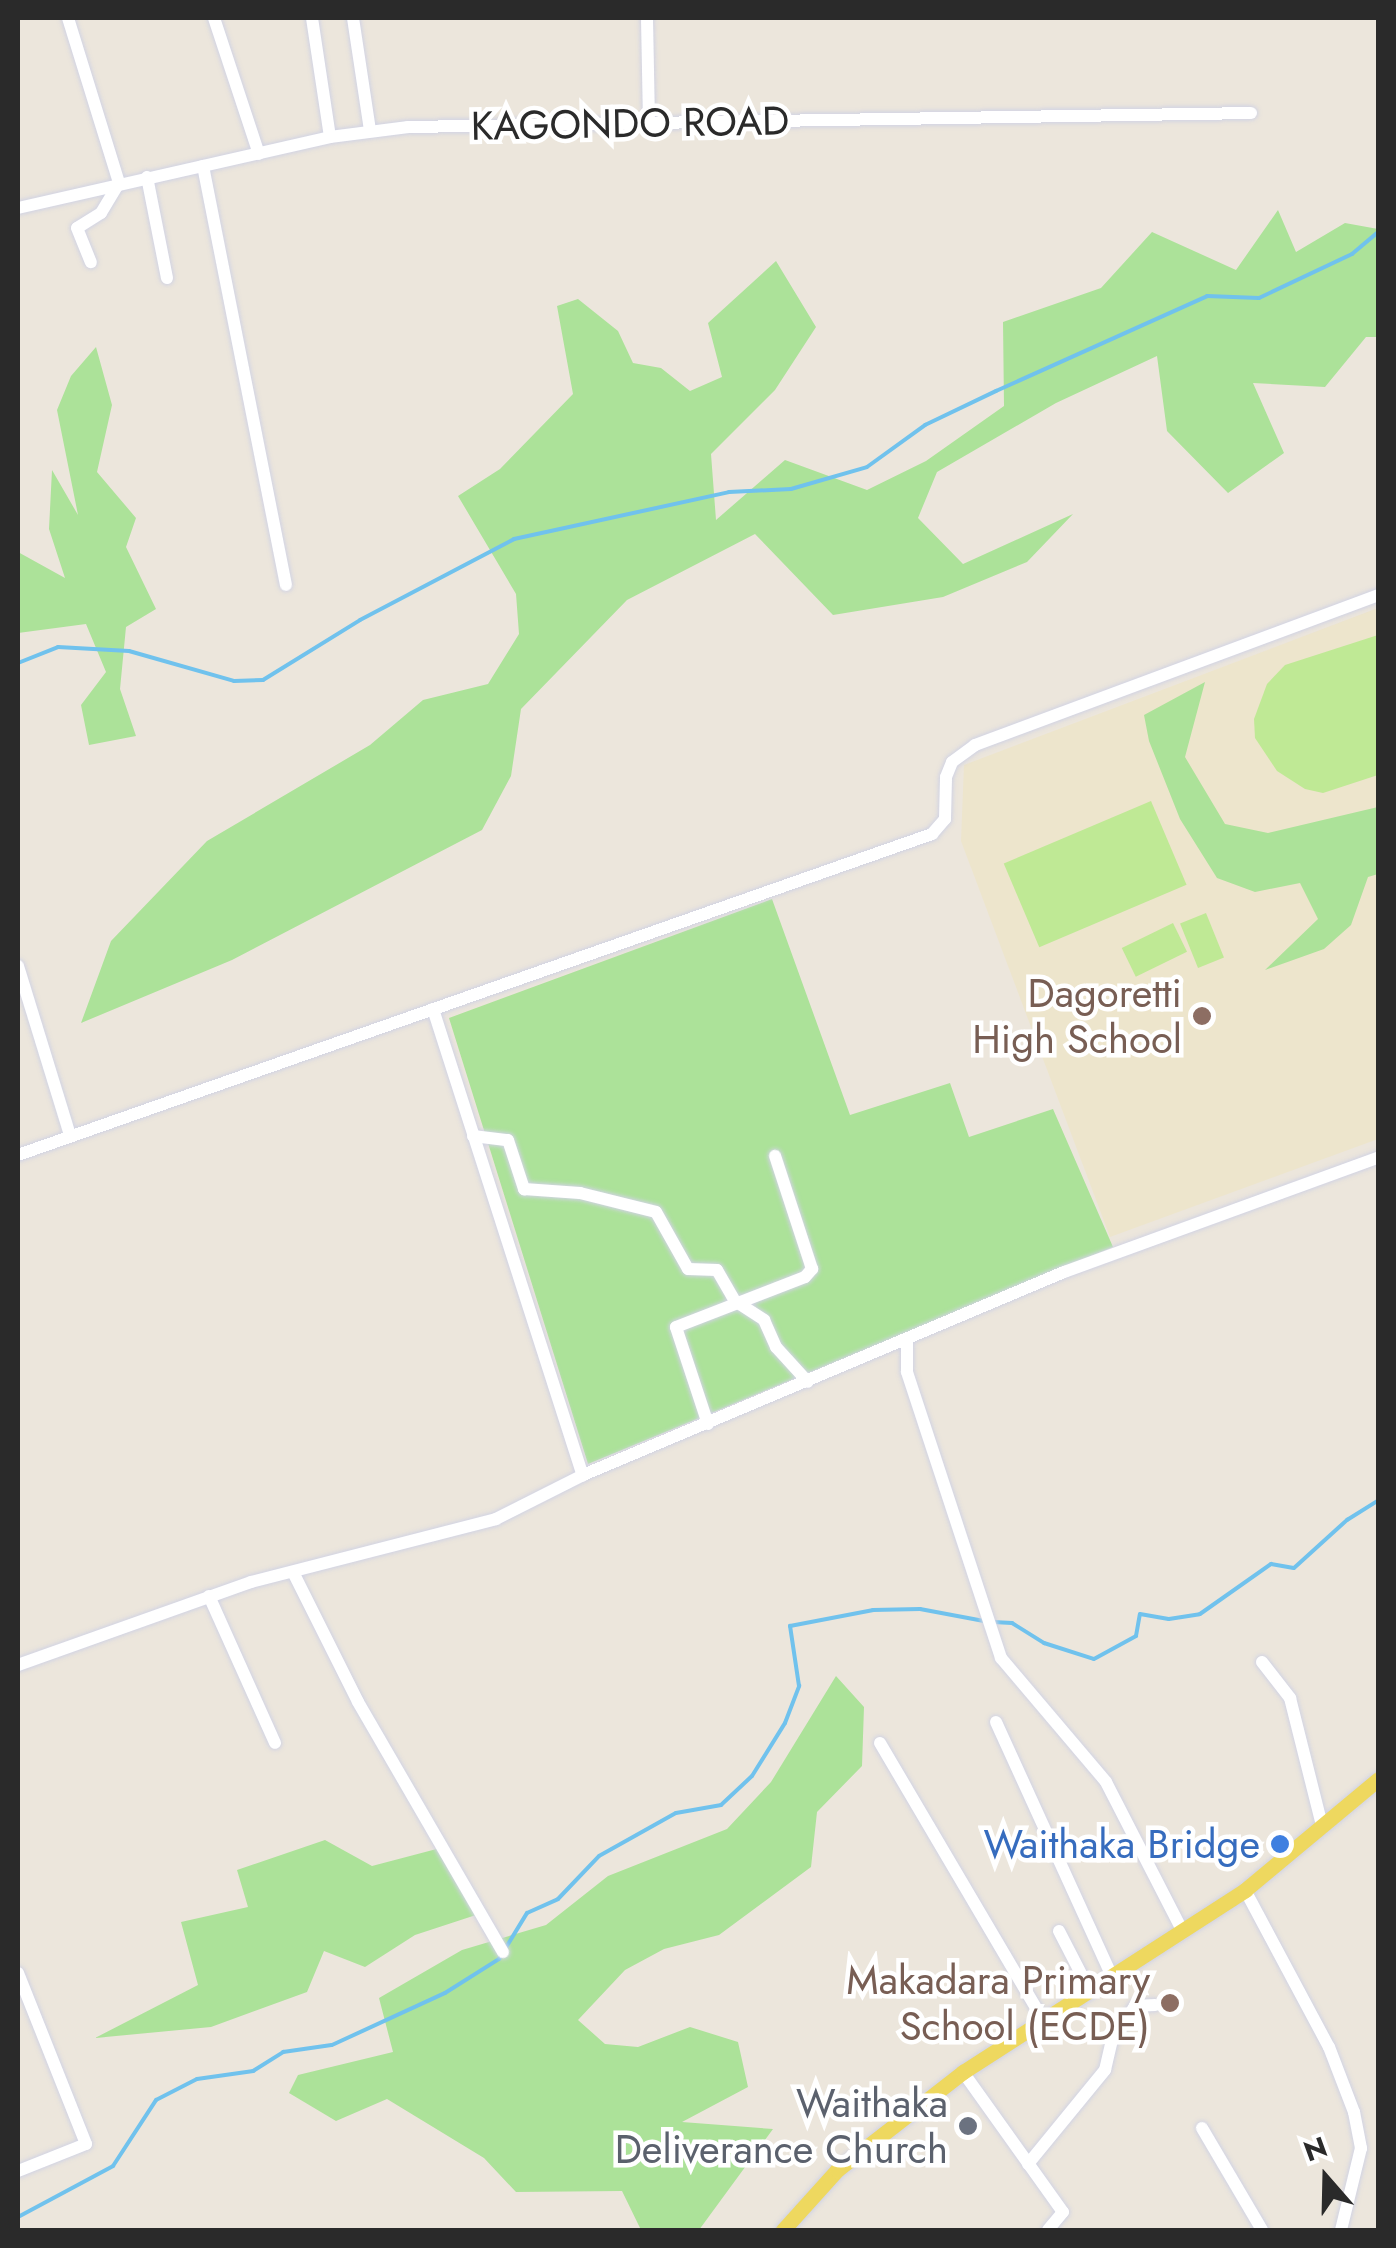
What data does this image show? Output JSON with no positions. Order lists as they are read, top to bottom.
{
  "streets": {
    "street": ["KAGONDO ROAD"]
  },
  "places": [
    "Dagoretti High School",
    "Waithaka Bridge",
    "Makadara Primary School (ECDE)",
    "Waithaka Deliverance Church"
  ],
  "north": "top"
}
